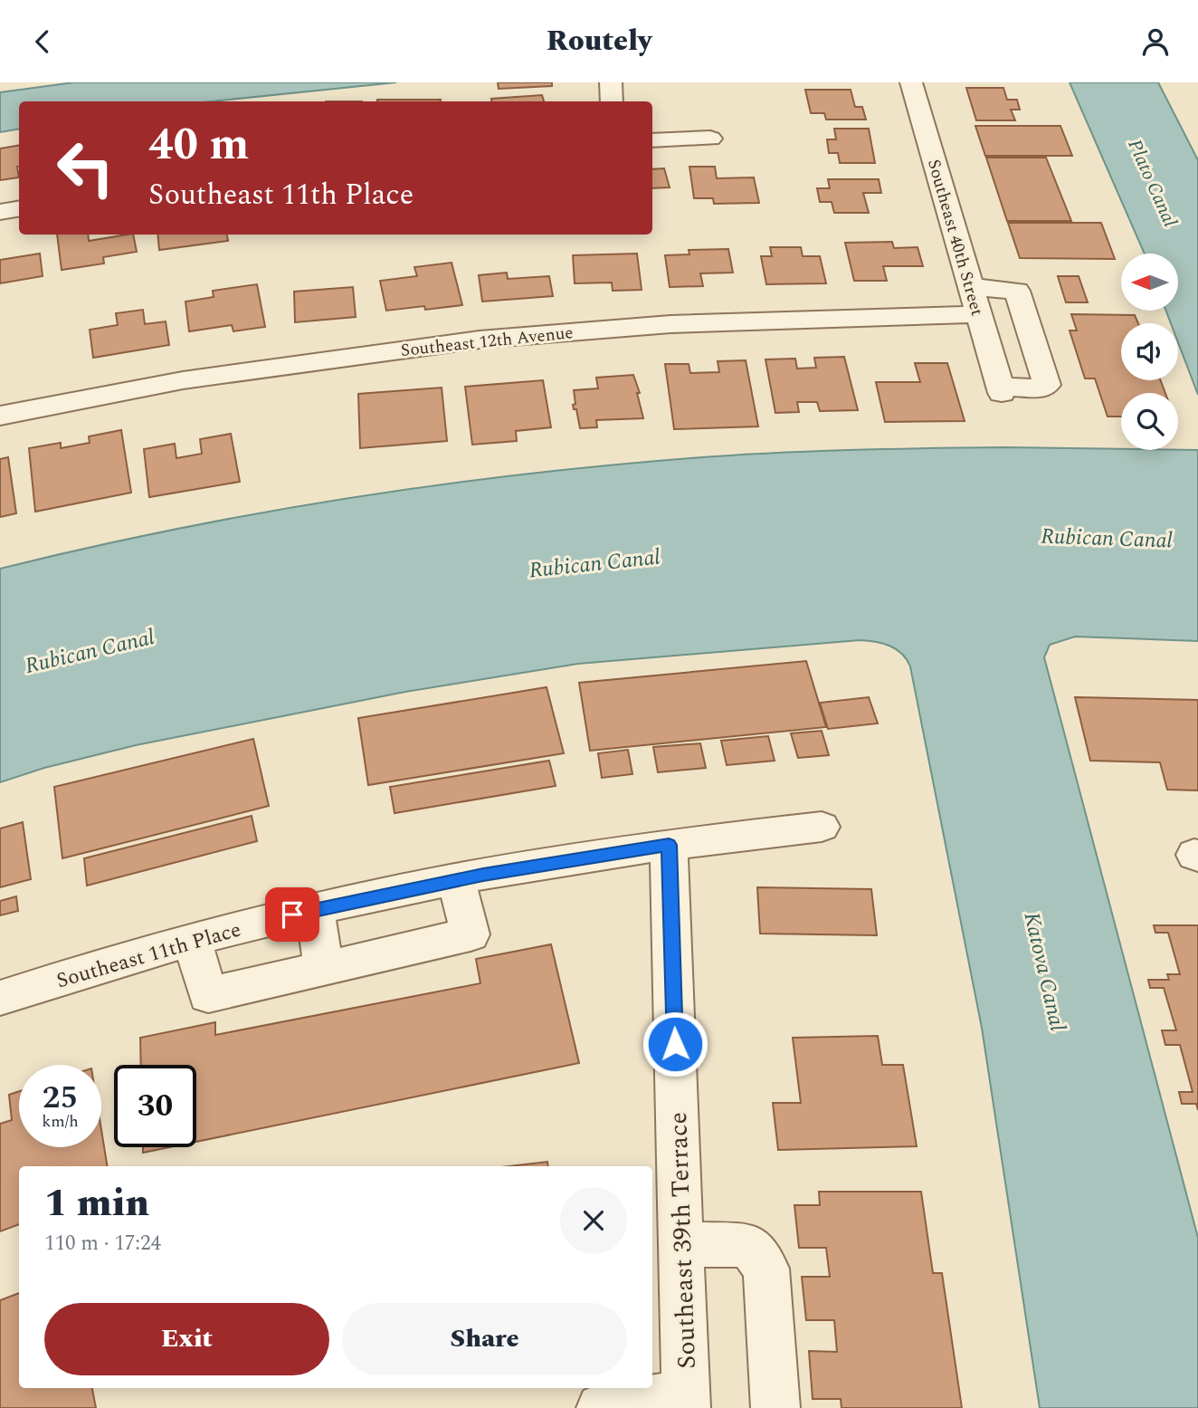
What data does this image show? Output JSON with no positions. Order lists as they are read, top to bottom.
{
  "streets": {
    "street": [
      "Southeast 40th Street",
      "Southeast 12th Avenue",
      "Southeast 11th Place",
      "Southeast 39th Terrace"
    ]
  },
  "crossings": [
    ["Southeast 40th Street", "Southeast 12th Avenue"],
    ["Southeast 11th Place", "Southeast 39th Terrace"]
  ],
  "water": ["Plato Canal", "Rubican Canal", "Katova Canal"],
  "north": "left",
  "page": {
    "header": "Routely",
    "turn": ["40 m", "Southeast 11th Place"],
    "speed": "25 km/h",
    "limit": "30",
    "heading": ["1 min", "110 m · 17:24"],
    "buttons": ["Exit", "Share"]
  }
}
